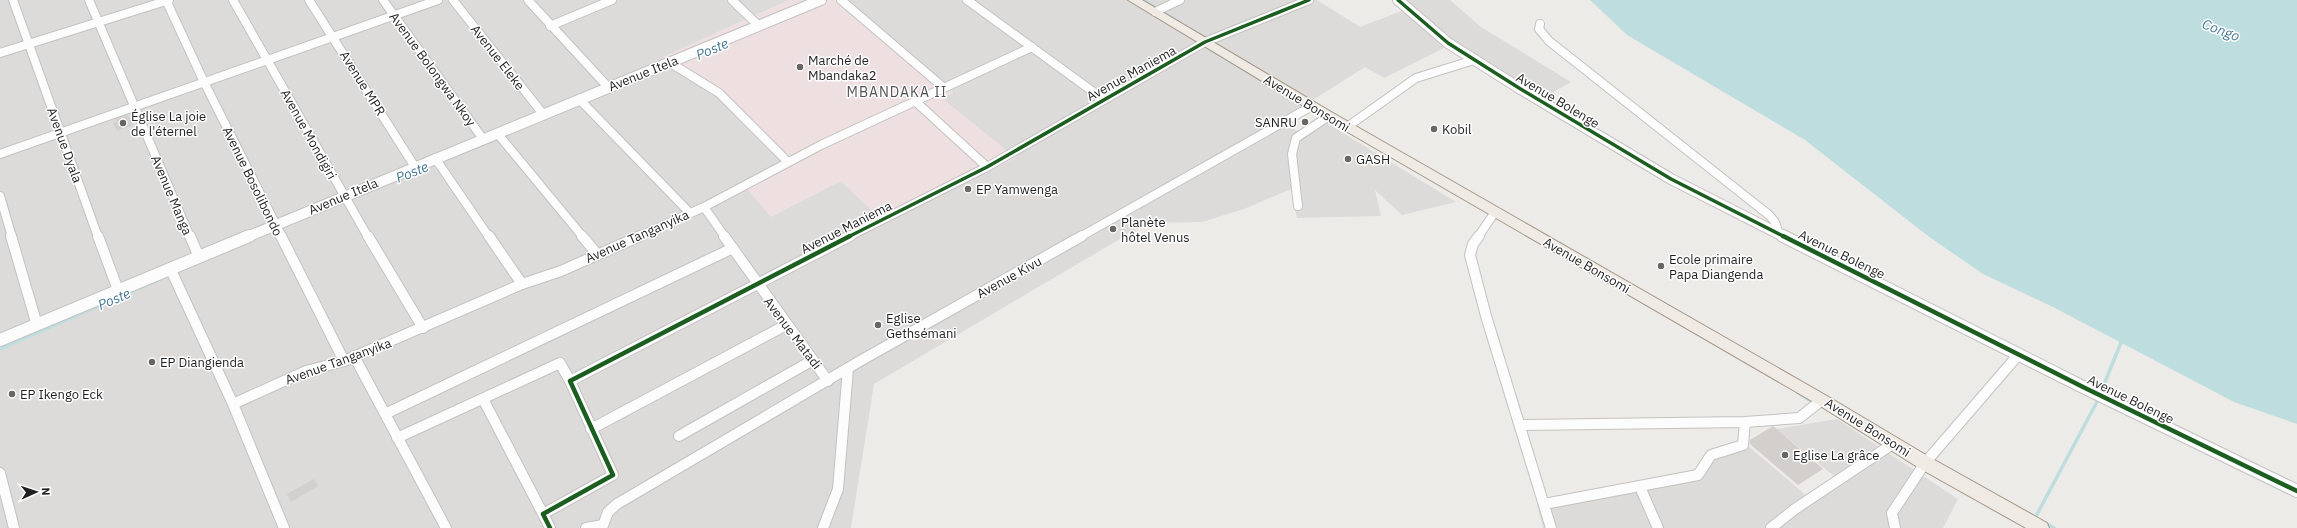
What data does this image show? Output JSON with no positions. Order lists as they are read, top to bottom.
{
  "streets": {
    "main road": ["Avenue Bonsomi"],
    "street": [
      "Avenue Eleke",
      "Avenue Bolongwa Nkoy",
      "Avenue Itela",
      "Avenue Maniema",
      "Avenue MPR",
      "Avenue Bolenge",
      "Avenue Mondigiri",
      "Avenue Dyala",
      "Avenue Bosolibondo",
      "Avenue Manga",
      "Avenue Tanganyika",
      "Avenue Kivu",
      "Avenue Matadi"
    ]
  },
  "crossings": [
    ["Avenue Eleke", "Avenue Itela"],
    ["Avenue Bolongwa Nkoy", "Avenue Itela"],
    ["Avenue Itela", "Avenue MPR"],
    ["Avenue Itela", "Avenue Mondigiri"],
    ["Avenue Itela", "Avenue Dyala"],
    ["Avenue Itela", "Avenue Bosolibondo"],
    ["Avenue Itela", "Avenue Manga"],
    ["Avenue Maniema", "Avenue Bonsomi"],
    ["Avenue Maniema", "Avenue Matadi"],
    ["Avenue Bonsomi", "Avenue Kivu"],
    ["Avenue Mondigiri", "Avenue Tanganyika"],
    ["Avenue Bosolibondo", "Avenue Tanganyika"],
    ["Avenue Tanganyika", "Avenue Matadi"],
    ["Avenue Kivu", "Avenue Matadi"]
  ],
  "districts": ["MBANDAKA II"],
  "water": ["Congo", "Poste"],
  "places": [
    "Marché de Mbandaka2",
    "SANRU",
    "Église La joie de l'éternel",
    "Kobil",
    "GASH",
    "EP Yamwenga",
    "Planète hôtel Venus",
    "Ecole primaire Papa Diangenda",
    "Eglise Gethsémani",
    "EP Diangienda",
    "EP Ikengo Eck",
    "Eglise La grâce"
  ],
  "north": "right"
}
